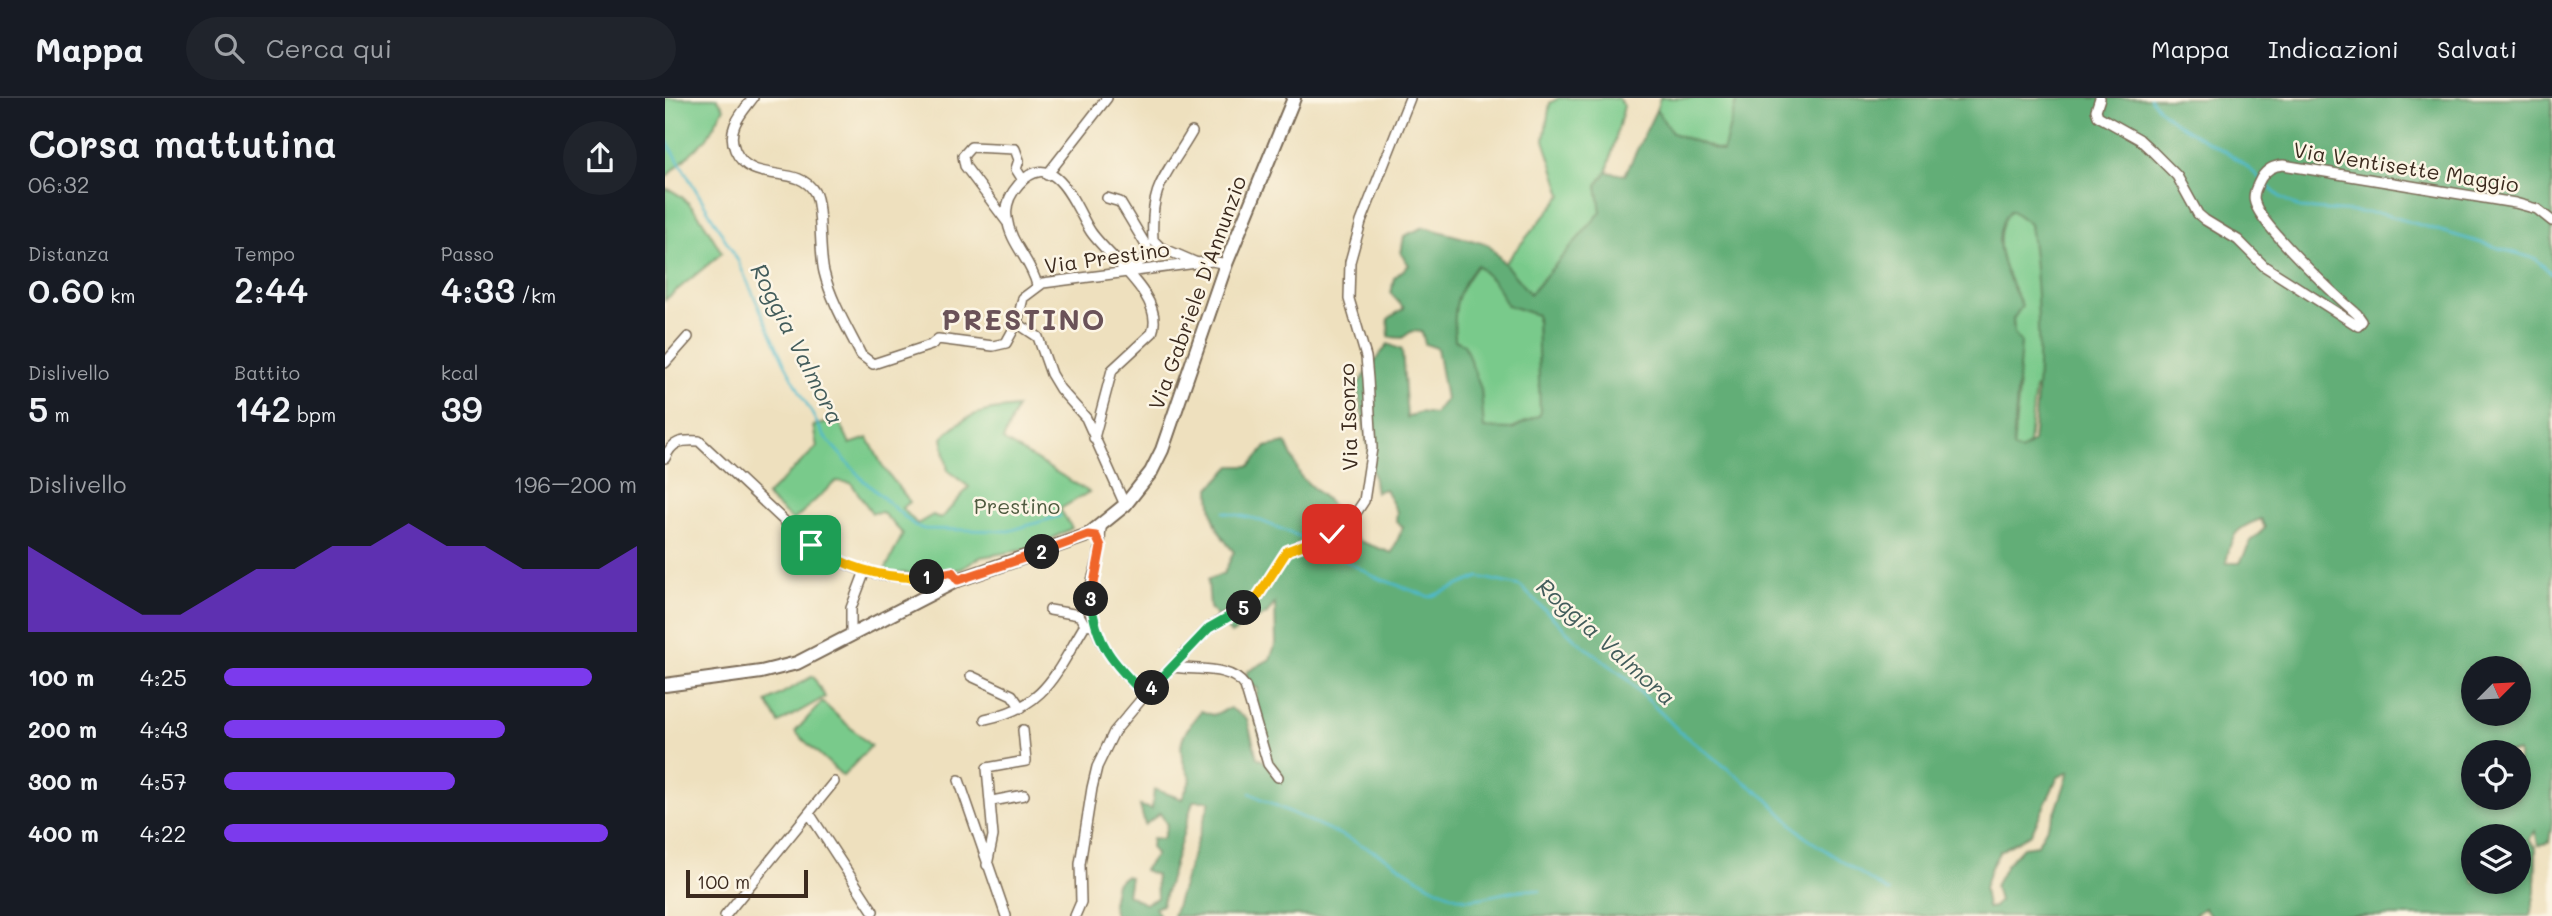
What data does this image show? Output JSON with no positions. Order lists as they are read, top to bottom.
{
  "streets": {
    "main road": ["Via Gabriele D'Annunzio"],
    "street": ["Via Ventisette Maggio", "Via Prestino", "Via Isonzo"]
  },
  "crossings": [
    ["Via Prestino", "Via Gabriele D'Annunzio"]
  ],
  "districts": ["PRESTINO"],
  "water": ["Roggia Valmora"],
  "parks": ["Prestino"],
  "scale_bar": "100 m",
  "north": "top right",
  "page": {
    "header": "Mappa",
    "search": "Cerca qui",
    "nav": ["Mappa", "Indicazioni", "Salvati"],
    "heading": ["Corsa mattutina", "06:32"],
    "stats": [
      ["Distanza", "0.60 km"],
      ["Tempo", "2:44"],
      ["Passo", "4:33 /km"],
      ["Dislivello", "5 m"],
      ["Battito", "142 bpm"],
      ["kcal", "39"]
    ],
    "chart": ["Dislivello", "196–200 m"],
    "pins": [
      "2",
      "1",
      "3",
      "5",
      "4"
    ],
    "list": [
      {
        "name": "100 m",
        "note": "4:25"
      },
      {
        "name": "200 m",
        "note": "4:43"
      },
      {
        "name": "300 m",
        "note": "4:57"
      },
      {
        "name": "400 m",
        "note": "4:22"
      }
    ],
    "scale": "100 m"
  }
}
